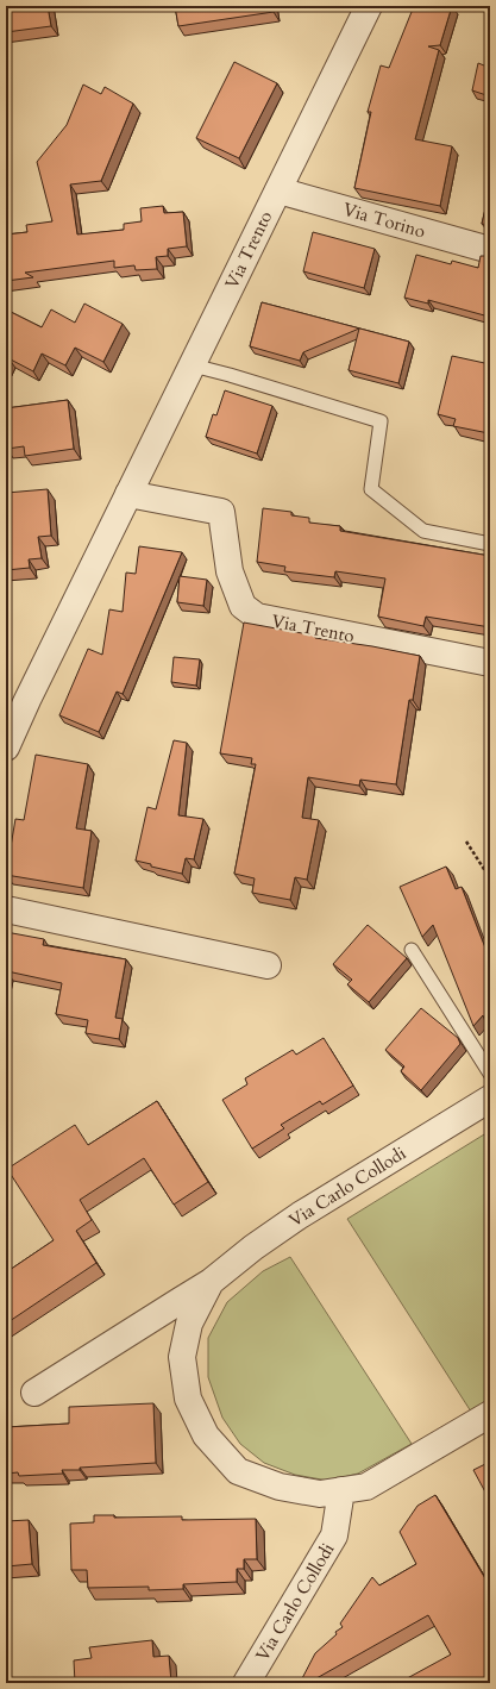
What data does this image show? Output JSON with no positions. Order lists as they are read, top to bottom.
{
  "streets": {
    "street": ["Via Torino", "Via Trento", "Via Carlo Collodi"]
  },
  "crossings": [
    ["Via Torino", "Via Trento"]
  ]
}
